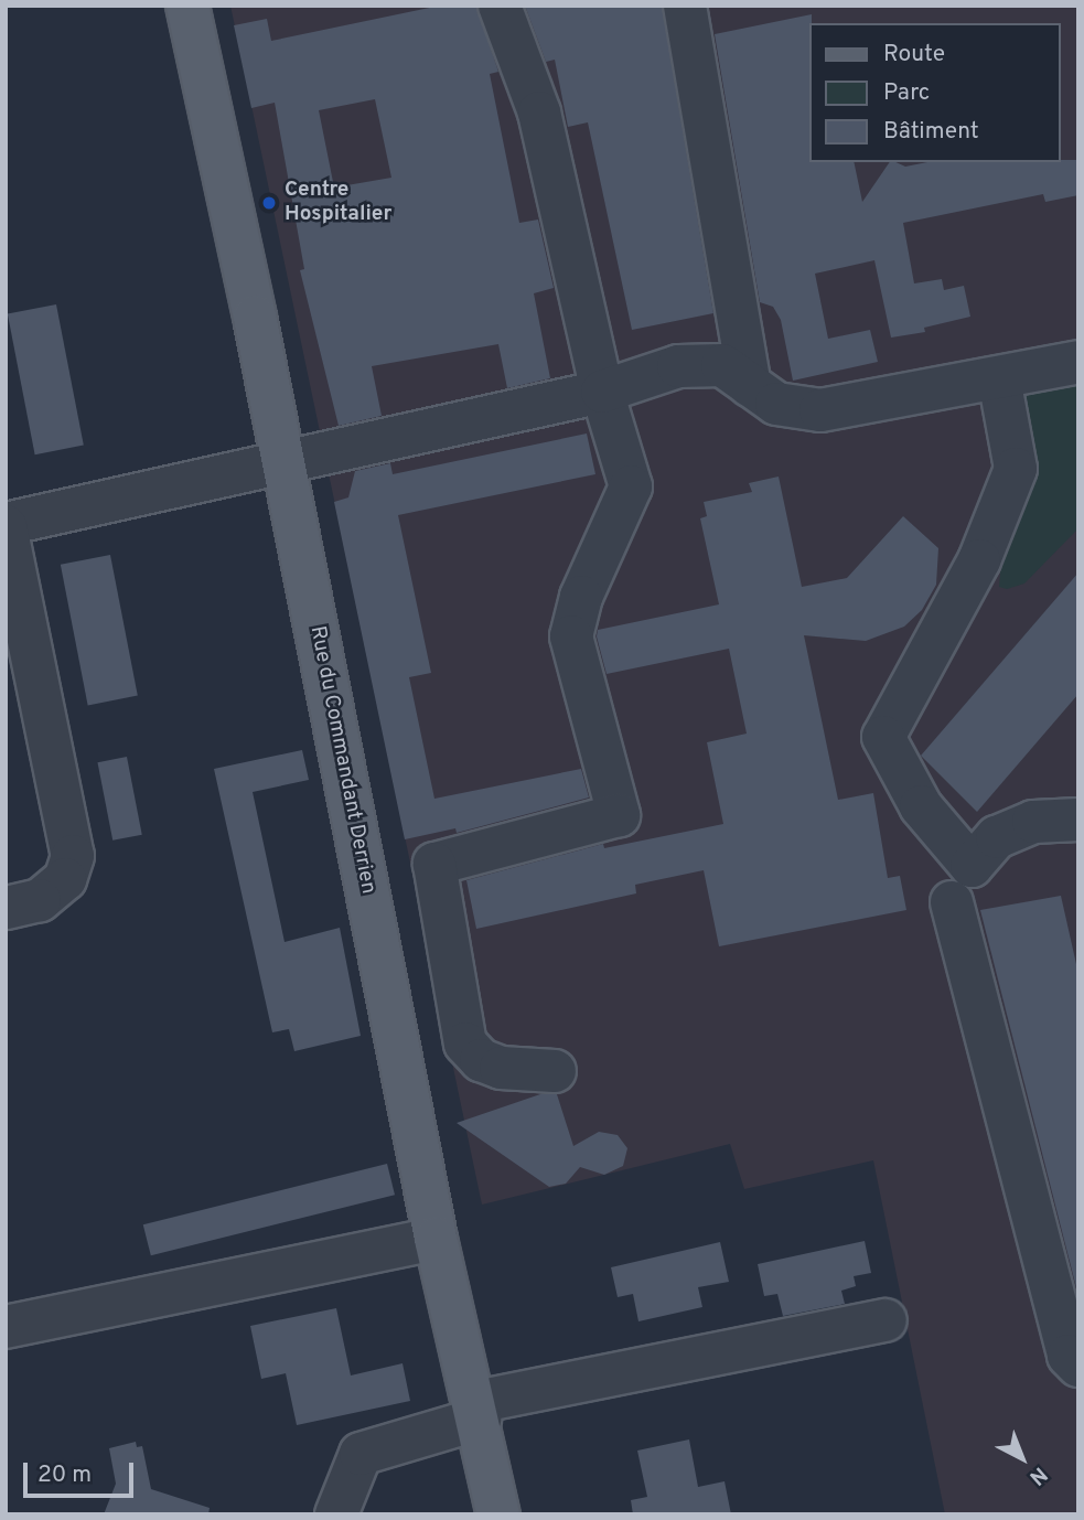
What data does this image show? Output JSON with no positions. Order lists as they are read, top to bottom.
{
  "streets": {
    "main road": ["Rue du Commandant Derrien"]
  },
  "places": ["Centre Hospitalier"],
  "legend": ["Route", "Parc", "Bâtiment"],
  "scale_bar": "20 m",
  "north": "bottom right"
}
